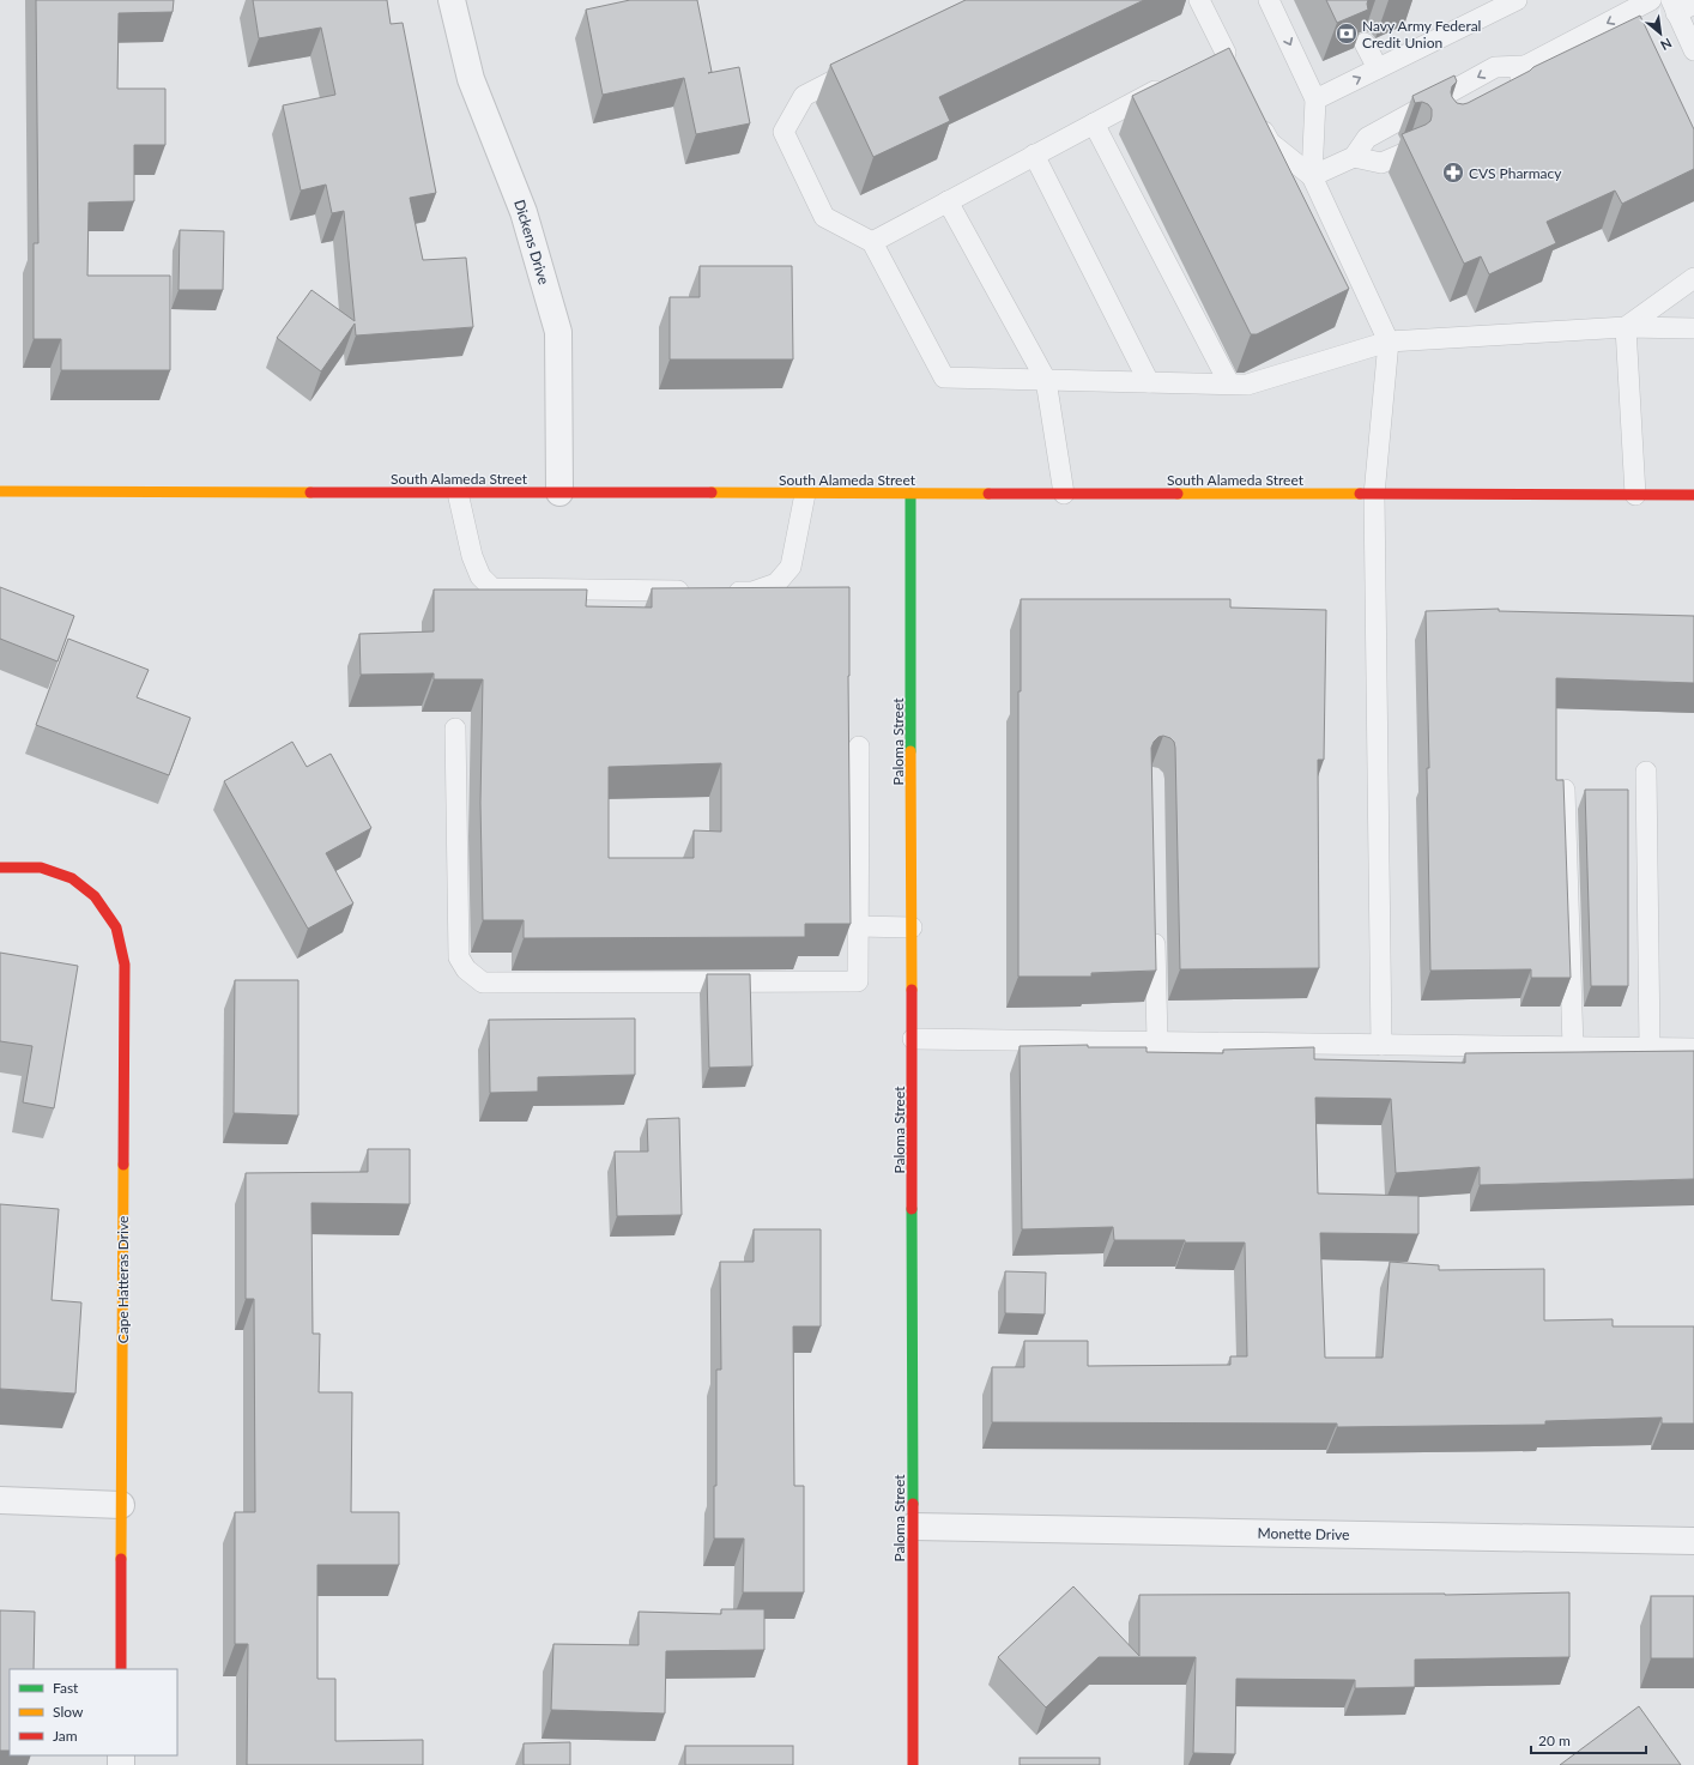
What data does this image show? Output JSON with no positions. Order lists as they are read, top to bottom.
{
  "streets": {
    "street": [
      "Dickens Drive",
      "South Alameda Street",
      "Paloma Street",
      "Cape Hatteras Drive",
      "Monette Drive"
    ]
  },
  "crossings": [
    ["Dickens Drive", "South Alameda Street"],
    ["South Alameda Street", "Paloma Street"],
    ["Paloma Street", "Monette Drive"]
  ],
  "places": {
    "bank": ["Navy Army Federal Credit Union"],
    "pharmacy": ["CVS Pharmacy"]
  },
  "legend": ["Fast", "Slow", "Jam"],
  "scale_bar": "20 m",
  "north": "bottom right"
}
